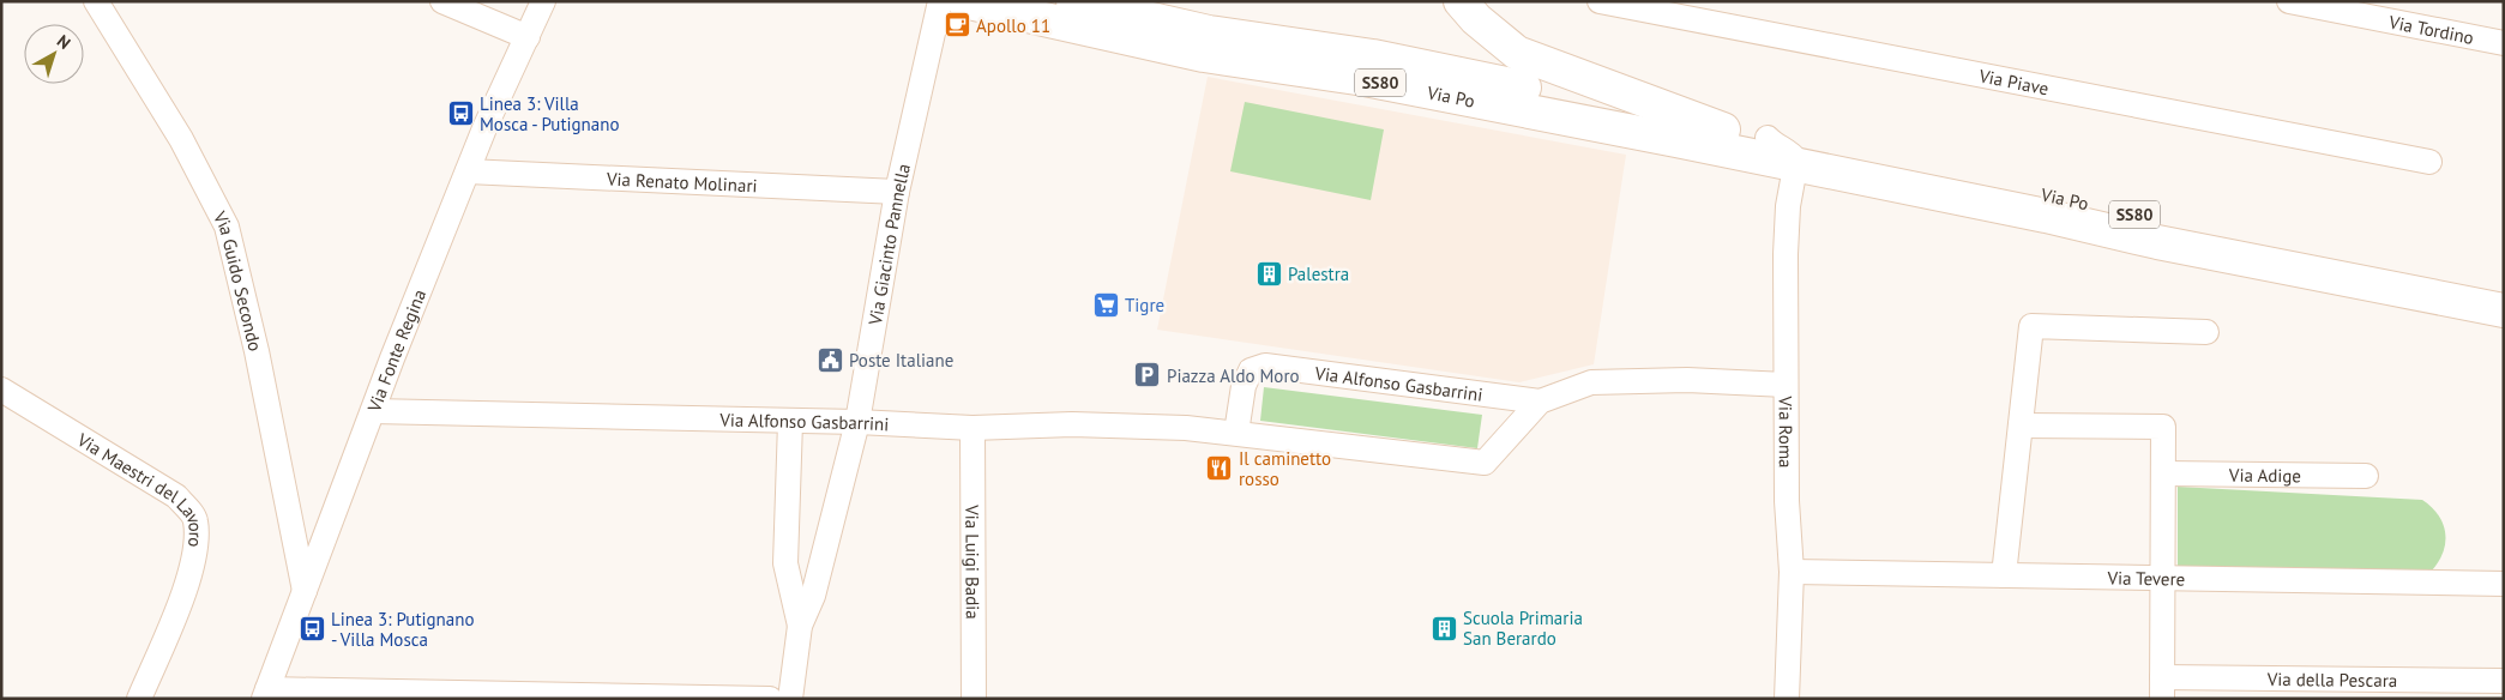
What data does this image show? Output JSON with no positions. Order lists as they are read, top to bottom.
{
  "streets": {
    "main road": ["SS80", "Via Po"],
    "street": [
      "Via Tordino",
      "Via Piave",
      "Via Renato Molinari",
      "Via Giacinto Pannella",
      "Via Guido Secondo",
      "Via Fonte Regina",
      "Via Alfonso Gasbarrini",
      "Via Roma",
      "Via Adige",
      "Via Maestri del Lavoro",
      "Via Luigi Badia",
      "Via Tevere",
      "Via della Pescara"
    ]
  },
  "crossings": [
    ["Via Po", "Via Roma"],
    ["Via Renato Molinari", "Via Giacinto Pannella"],
    ["Via Renato Molinari", "Via Fonte Regina"],
    ["Via Giacinto Pannella", "Via Alfonso Gasbarrini"],
    ["Via Guido Secondo", "Via Fonte Regina"],
    ["Via Fonte Regina", "Via Alfonso Gasbarrini"],
    ["Via Alfonso Gasbarrini", "Via Roma"],
    ["Via Alfonso Gasbarrini", "Via Luigi Badia"],
    ["Via Roma", "Via Tevere"]
  ],
  "places": {
    "cafe": ["Apollo 11"],
    "bus stop": ["Linea 3: Villa Mosca - Putignano", "Linea 3: Putignano - Villa Mosca"],
    "building": ["Palestra", "Scuola Primaria San Berardo"],
    "supermarket": ["Tigre"],
    "public building": ["Poste Italiane"],
    "parking": ["Piazza Aldo Moro"],
    "restaurant": ["Il caminetto rosso"]
  },
  "north": "top right"
}
